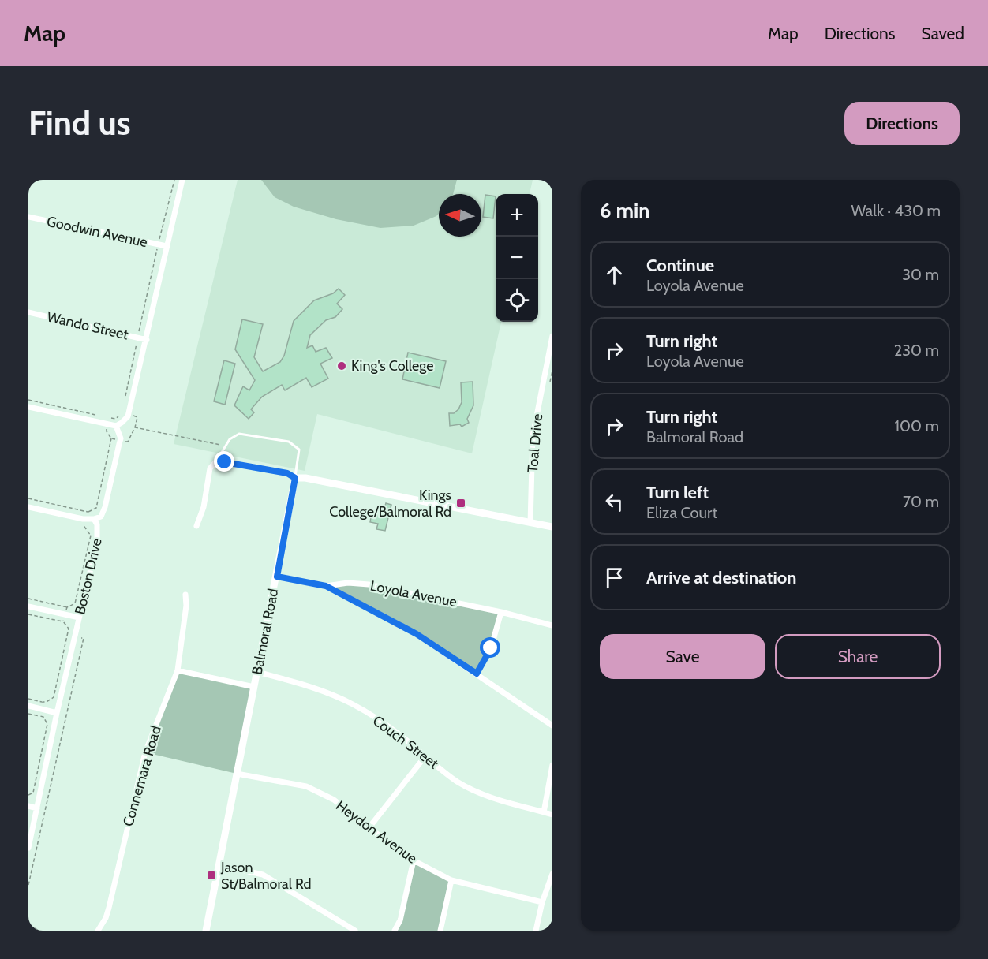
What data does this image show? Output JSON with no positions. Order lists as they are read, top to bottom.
{
  "streets": {
    "street": [
      "Goodwin Avenue",
      "Wando Street",
      "Toal Drive",
      "Boston Drive",
      "Loyola Avenue",
      "Balmoral Road",
      "Couch Street",
      "Connemara Road",
      "Heydon Avenue"
    ]
  },
  "crossings": [
    ["Loyola Avenue", "Balmoral Road"],
    ["Balmoral Road", "Couch Street"],
    ["Balmoral Road", "Heydon Avenue"]
  ],
  "places": {
    "other": ["King's College"],
    "transit": ["Kings College/Balmoral Rd", "Jason St/Balmoral Rd"]
  },
  "north": "left",
  "page": {
    "header": "Map",
    "nav": ["Map", "Directions", "Saved"],
    "buttons": [
      "Directions",
      ["Save", "Share"]
    ],
    "title": "Find us",
    "heading": ["6 min", "Walk · 430 m"],
    "map_buttons": ["+", "−"],
    "list": [
      ["Continue", "Loyola Avenue", "30 m"],
      ["Turn right", "Loyola Avenue", "230 m"],
      ["Turn right", "Balmoral Road", "100 m"],
      ["Turn left", "Eliza Court", "70 m"],
      "Arrive at destination"
    ]
  }
}
